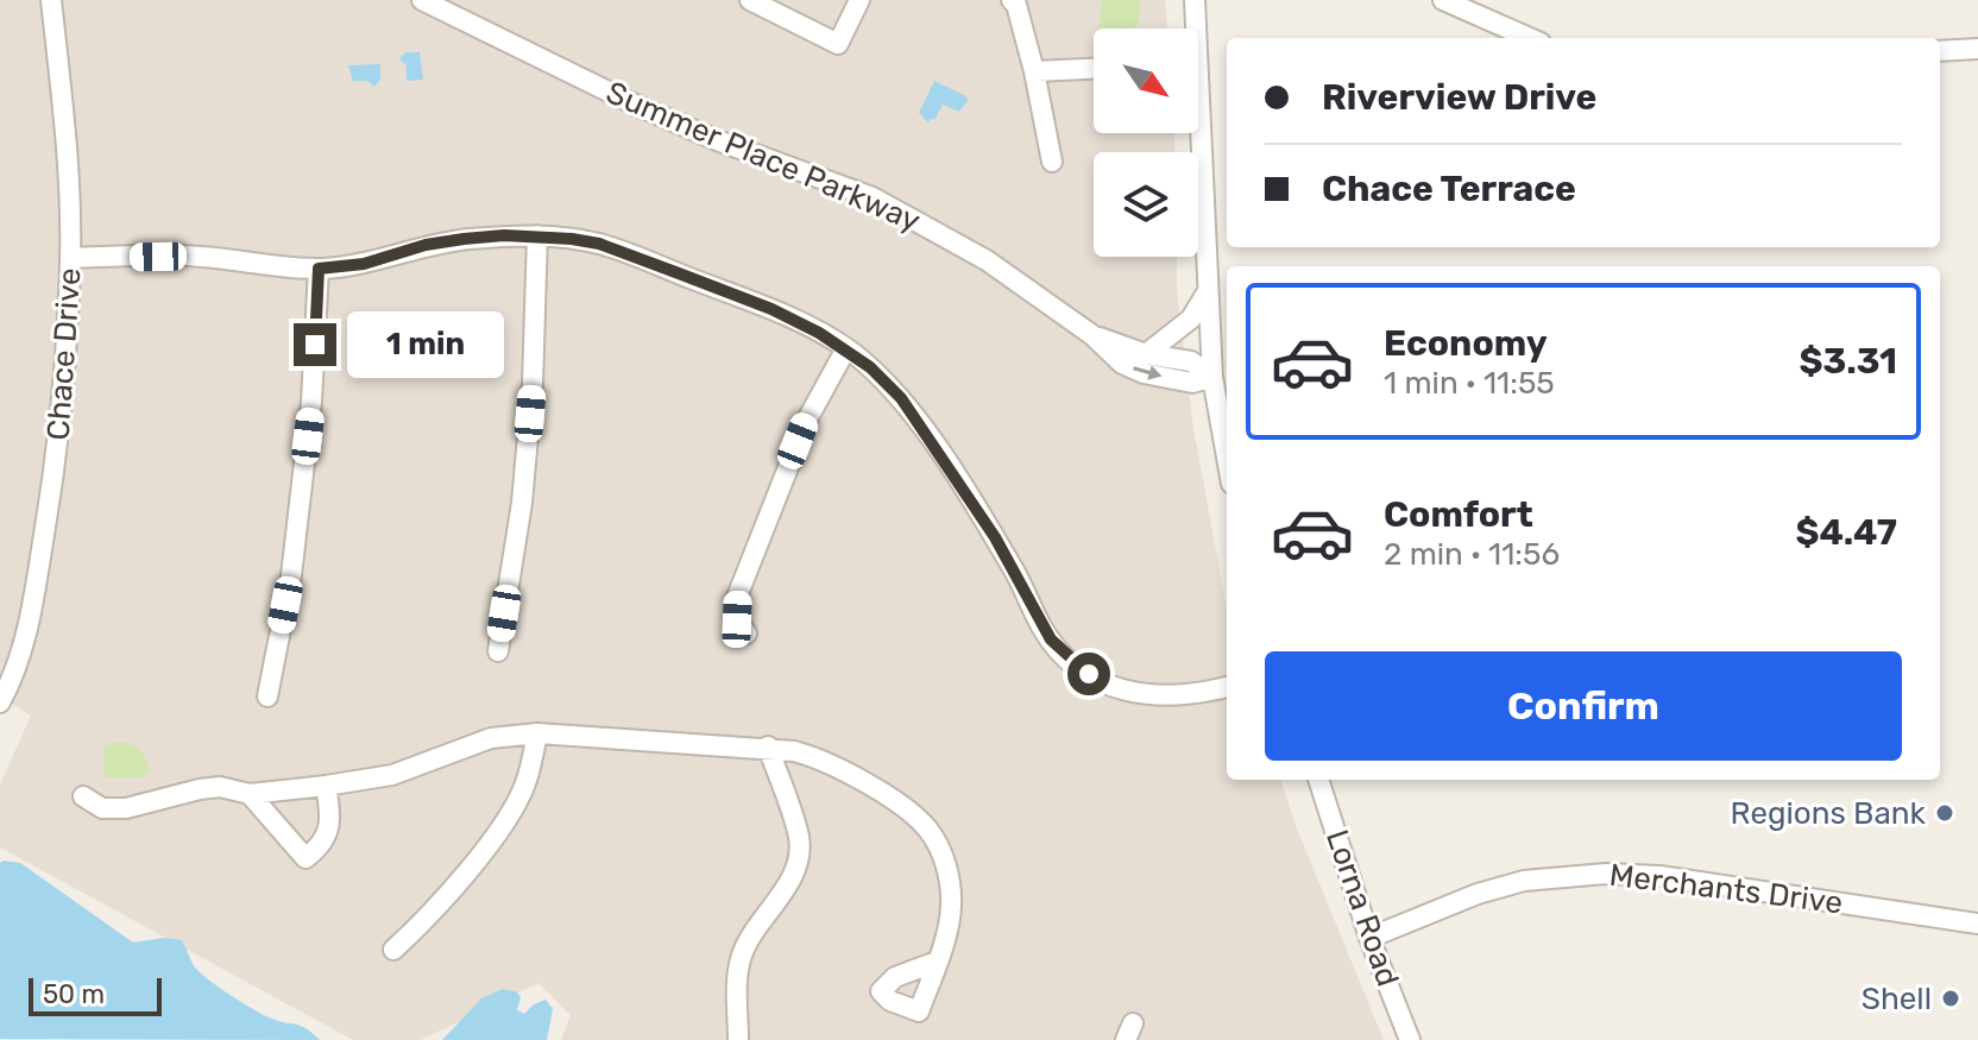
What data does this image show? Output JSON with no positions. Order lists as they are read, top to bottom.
{
  "streets": {
    "street": [
      "Summer Place Parkway",
      "Chace Drive",
      "Merchants Drive",
      "Lorna Road"
    ]
  },
  "crossings": [
    ["Merchants Drive", "Lorna Road"]
  ],
  "places": ["Regions Bank", "Shell"],
  "scale_bar": "50 m",
  "north": "bottom right",
  "page": {
    "banner": ["Riverview Drive", "Chace Terrace"],
    "list": [
      {
        "name": "Economy",
        "note": "1 min · 11:55",
        "value": "$3.31"
      },
      {
        "name": "Comfort",
        "note": "2 min · 11:56",
        "value": "$4.47"
      }
    ],
    "bubble": "1 min",
    "buttons": "Confirm",
    "scale": "50 m"
  }
}
